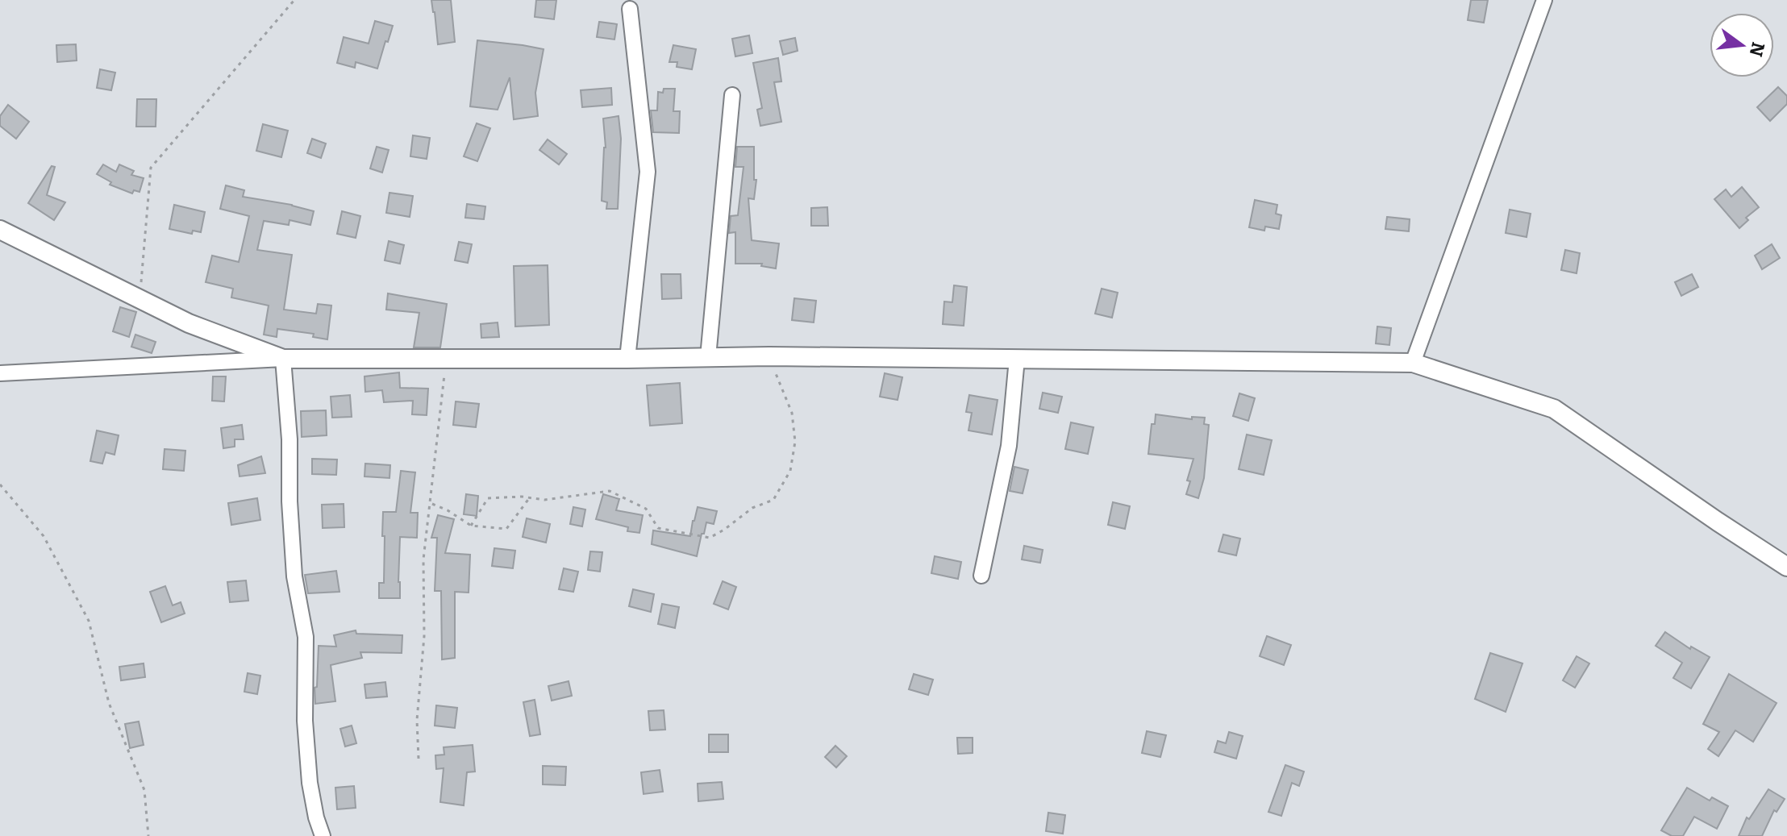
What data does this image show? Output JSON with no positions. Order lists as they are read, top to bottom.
{
  "north": "right"
}
